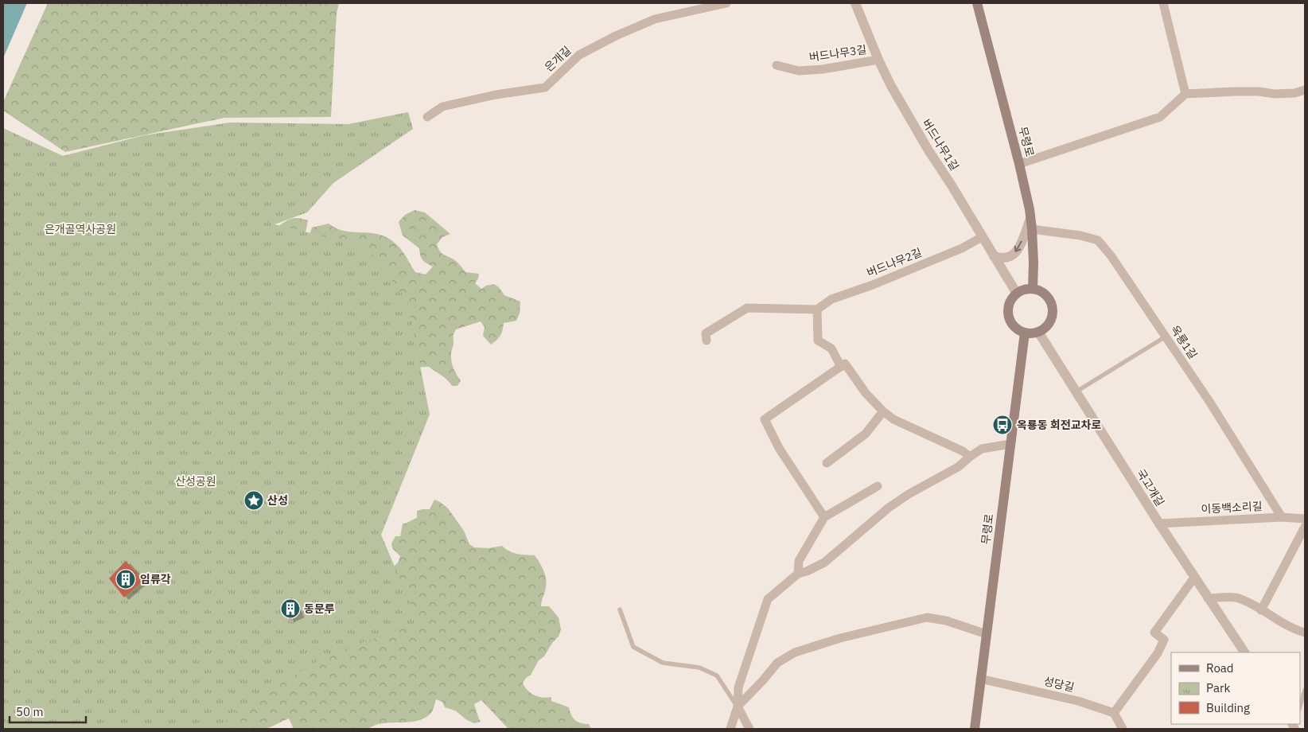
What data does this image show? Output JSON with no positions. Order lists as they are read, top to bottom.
{
  "streets": {
    "main road": ["무령로"],
    "street": [
      "버드나무3길",
      "은개길",
      "버드나무1길",
      "버드나무2길",
      "옥룡1길",
      "국고개길",
      "이동백소리길",
      "성당길"
    ]
  },
  "crossings": [
    ["버드나무3길", "버드나무1길"],
    ["무령로", "버드나무1길"],
    ["무령로", "옥룡1길"],
    ["무령로", "국고개길"],
    ["무령로", "성당길"],
    ["버드나무1길", "버드나무2길"],
    ["버드나무1길", "국고개길"],
    ["옥룡1길", "이동백소리길"],
    ["국고개길", "이동백소리길"]
  ],
  "parks": ["은개골역사공원", "산성공원"],
  "places": {
    "bus stop": ["옥룡동 회전교차로"],
    "place": ["산성"],
    "building": ["임류각", "동문루"]
  },
  "legend": ["Road", "Park", "Building"],
  "scale_bar": "50 m"
}
